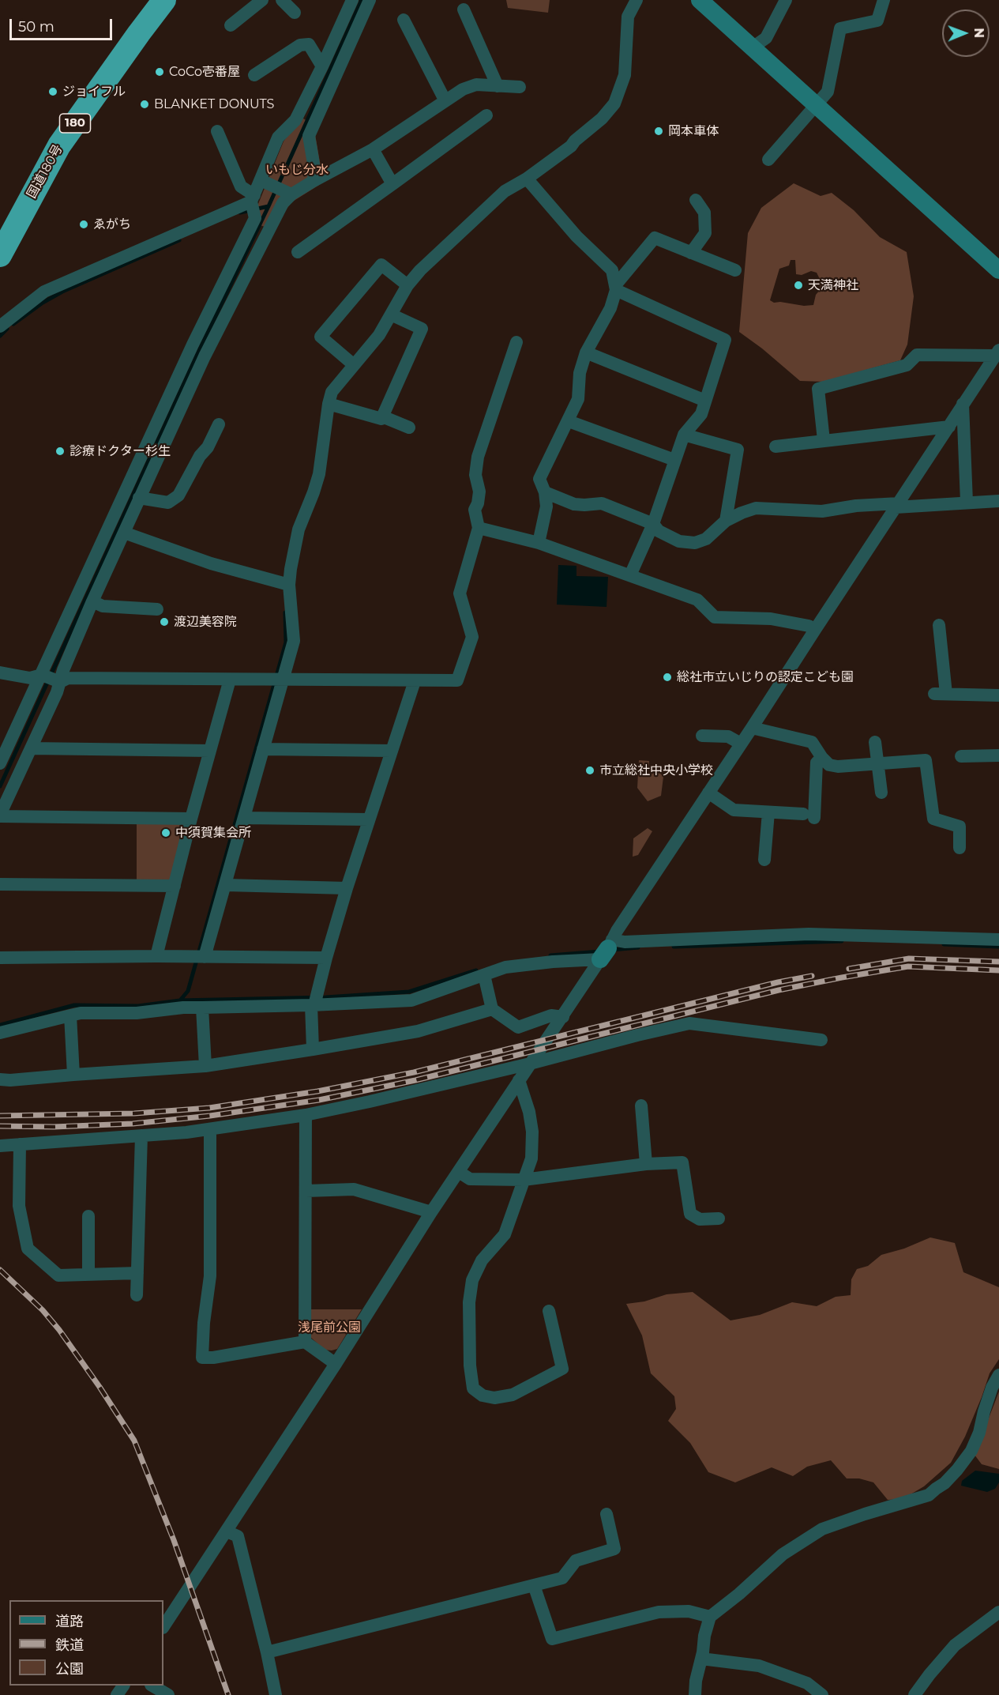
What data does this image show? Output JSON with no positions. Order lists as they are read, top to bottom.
{
  "streets": {
    "highway": ["180", "国道180号"]
  },
  "parks": ["いもじ分水", "浅尾前公園"],
  "places": [
    "CoCo壱番屋",
    "ジョイフル",
    "BLANKET DONUTS",
    "岡本車体",
    "ゑがち",
    "天満神社",
    "診療ドクター杉生",
    "渡辺美容院",
    "総社市立いじりの認定こども園",
    "市立総社中央小学校",
    "中須賀集会所"
  ],
  "legend": ["道路", "鉄道", "公園"],
  "scale_bar": "50 m",
  "north": "right"
}
